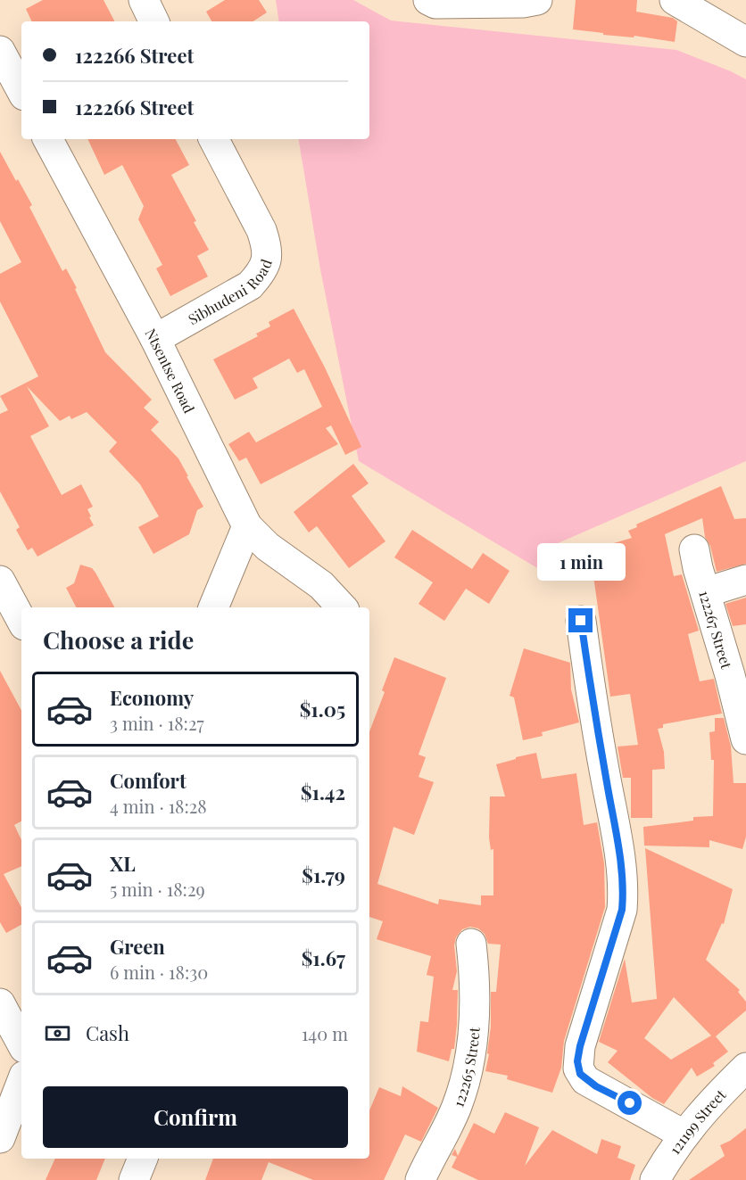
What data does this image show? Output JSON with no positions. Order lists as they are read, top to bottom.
{
  "streets": {
    "street": [
      "Sibhudeni Road",
      "Ntsentse Road",
      "122267 Street",
      "122265 Street",
      "121199 Street"
    ]
  },
  "crossings": [
    ["Sibhudeni Road", "Ntsentse Road"]
  ],
  "page": {
    "banner": ["122266 Street", "122266 Street"],
    "bubble": "1 min",
    "heading": "Choose a ride",
    "list": [
      {
        "name": "Economy",
        "note": "3 min · 18:27",
        "value": "$1.05"
      },
      {
        "name": "Comfort",
        "note": "4 min · 18:28",
        "value": "$1.42"
      },
      {
        "name": "XL",
        "note": "5 min · 18:29",
        "value": "$1.79"
      },
      {
        "name": "Green",
        "note": "6 min · 18:30",
        "value": "$1.67"
      }
    ],
    "pay": ["Cash", "140 m"],
    "buttons": "Confirm"
  }
}
